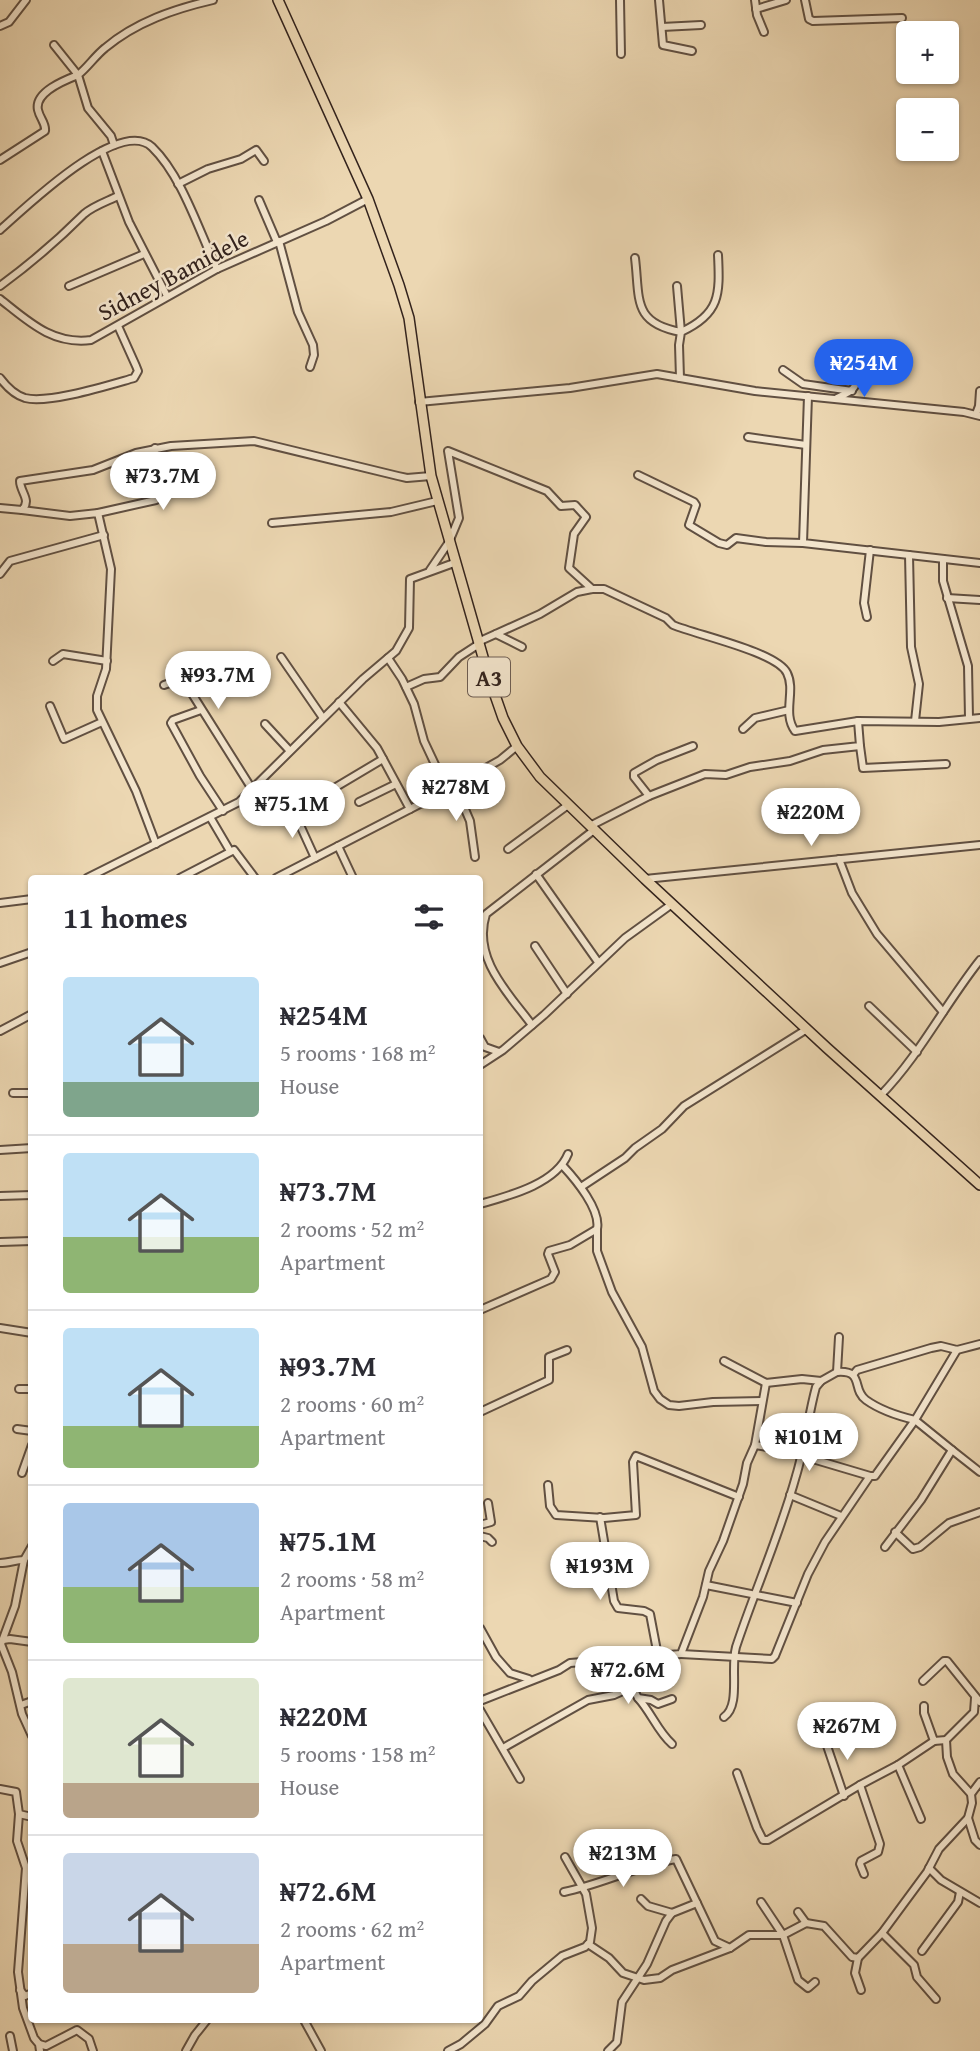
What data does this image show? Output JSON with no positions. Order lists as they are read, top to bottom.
{
  "streets": {
    "highway": ["A3"],
    "street": ["Sidney Bamidele"]
  },
  "crossings": [
    ["Sidney Bamidele", "A3"]
  ],
  "page": {
    "map_buttons": ["+", "−"],
    "price": [
      "₦254M",
      "₦73.7M",
      "₦93.7M",
      "₦278M",
      "₦75.1M",
      "₦220M",
      "₦101M",
      "₦193M",
      "₦72.6M",
      "₦267M",
      "₦213M"
    ],
    "heading": "11 homes",
    "list": [
      {
        "name": "₦254M",
        "note": "5 rooms · 168 m² · House"
      },
      {
        "name": "₦73.7M",
        "note": "2 rooms · 52 m² · Apartment"
      },
      {
        "name": "₦93.7M",
        "note": "2 rooms · 60 m² · Apartment"
      },
      {
        "name": "₦75.1M",
        "note": "2 rooms · 58 m² · Apartment"
      },
      {
        "name": "₦220M",
        "note": "5 rooms · 158 m² · House"
      },
      {
        "name": "₦72.6M",
        "note": "2 rooms · 62 m² · Apartment"
      }
    ]
  }
}
